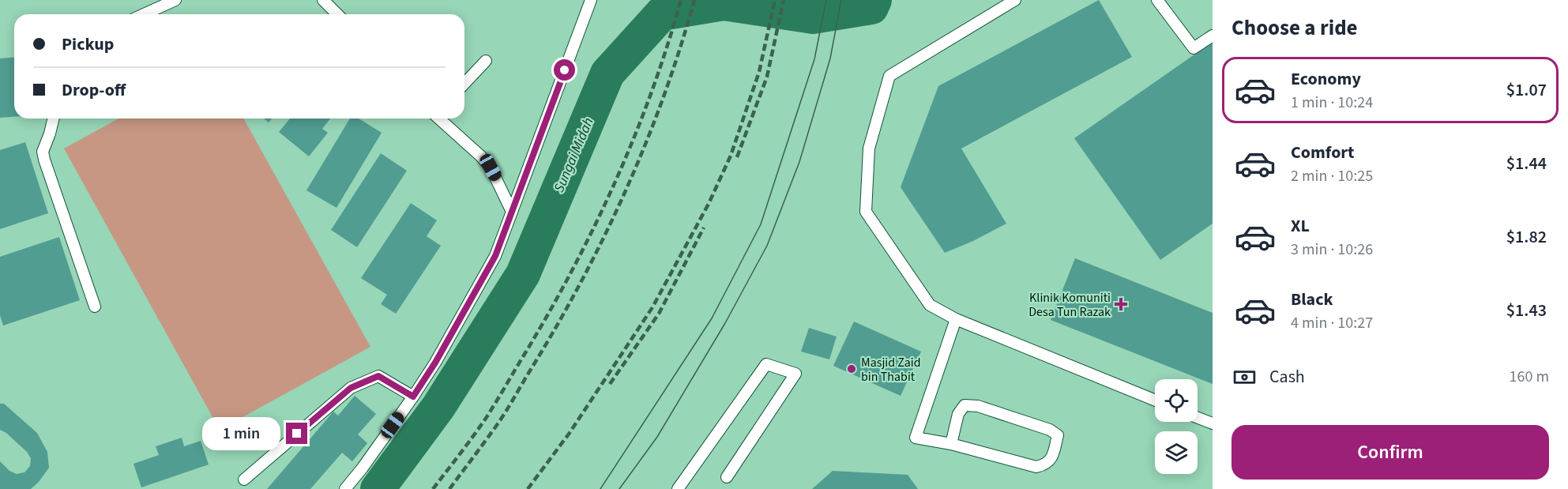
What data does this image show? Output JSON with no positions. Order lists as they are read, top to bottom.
{
  "water": ["Sungai Midah"],
  "places": {
    "health": ["Klinik Komuniti Desa Tun Razak"],
    "other": ["Masjid Zaid bin Thabit"]
  },
  "page": {
    "heading": "Choose a ride",
    "banner": ["Pickup", "Drop-off"],
    "list": [
      {
        "name": "Economy",
        "note": "1 min · 10:24",
        "value": "$1.07"
      },
      {
        "name": "Comfort",
        "note": "2 min · 10:25",
        "value": "$1.44"
      },
      {
        "name": "XL",
        "note": "3 min · 10:26",
        "value": "$1.82"
      },
      {
        "name": "Black",
        "note": "4 min · 10:27",
        "value": "$1.43"
      }
    ],
    "pay": ["Cash", "160 m"],
    "buttons": "Confirm",
    "bubble": "1 min"
  }
}
